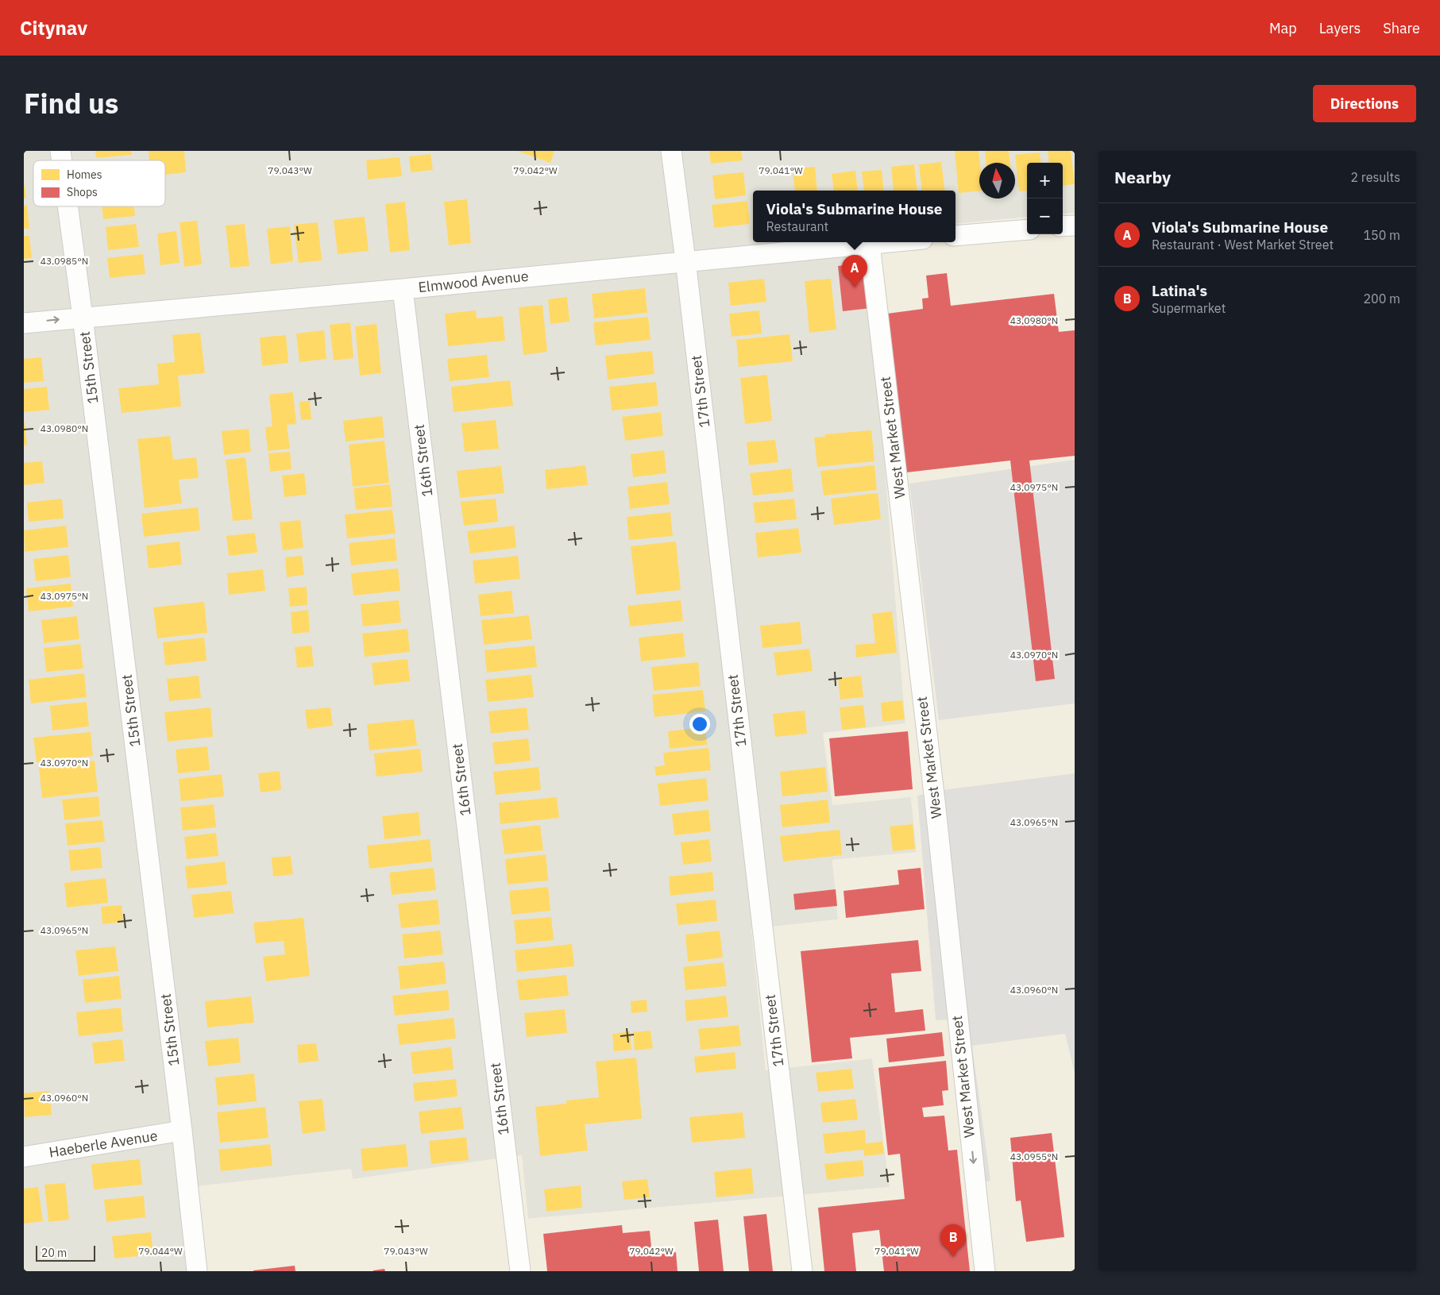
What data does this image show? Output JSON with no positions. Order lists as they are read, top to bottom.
{
  "streets": {
    "street": [
      "Elmwood Avenue",
      "15th Street",
      "17th Street",
      "West Market Street",
      "16th Street",
      "Haeberle Avenue"
    ]
  },
  "crossings": [
    ["Elmwood Avenue", "15th Street"],
    ["Elmwood Avenue", "17th Street"],
    ["Elmwood Avenue", "West Market Street"],
    ["Elmwood Avenue", "16th Street"],
    ["15th Street", "Haeberle Avenue"]
  ],
  "one_way": ["West Market Street"],
  "legend": ["Homes", "Shops"],
  "scale_bar": "20 m",
  "north": "top",
  "page": {
    "header": "Citynav",
    "nav": ["Map", "Layers", "Share"],
    "title": "Find us",
    "buttons": "Directions",
    "heading": ["Nearby", "2 results"],
    "map_buttons": ["+", "−"],
    "popup": ["Viola's Submarine House", "Restaurant"],
    "list": [
      {
        "mark": "A",
        "name": "Viola's Submarine House",
        "note": "Restaurant · West Market Street",
        "value": "150 m"
      },
      {
        "mark": "B",
        "name": "Latina's",
        "note": "Supermarket",
        "value": "200 m"
      }
    ],
    "pins": ["A", "B"],
    "scale": "20 m"
  },
  "coordinates": [
    "79.043°W",
    "79.042°W",
    "79.041°W",
    "43.0985°N",
    "43.0980°N",
    "43.0975°N",
    "43.0970°N",
    "43.0965°N",
    "43.0960°N",
    "43.0955°N",
    "79.044°W"
  ]
}
